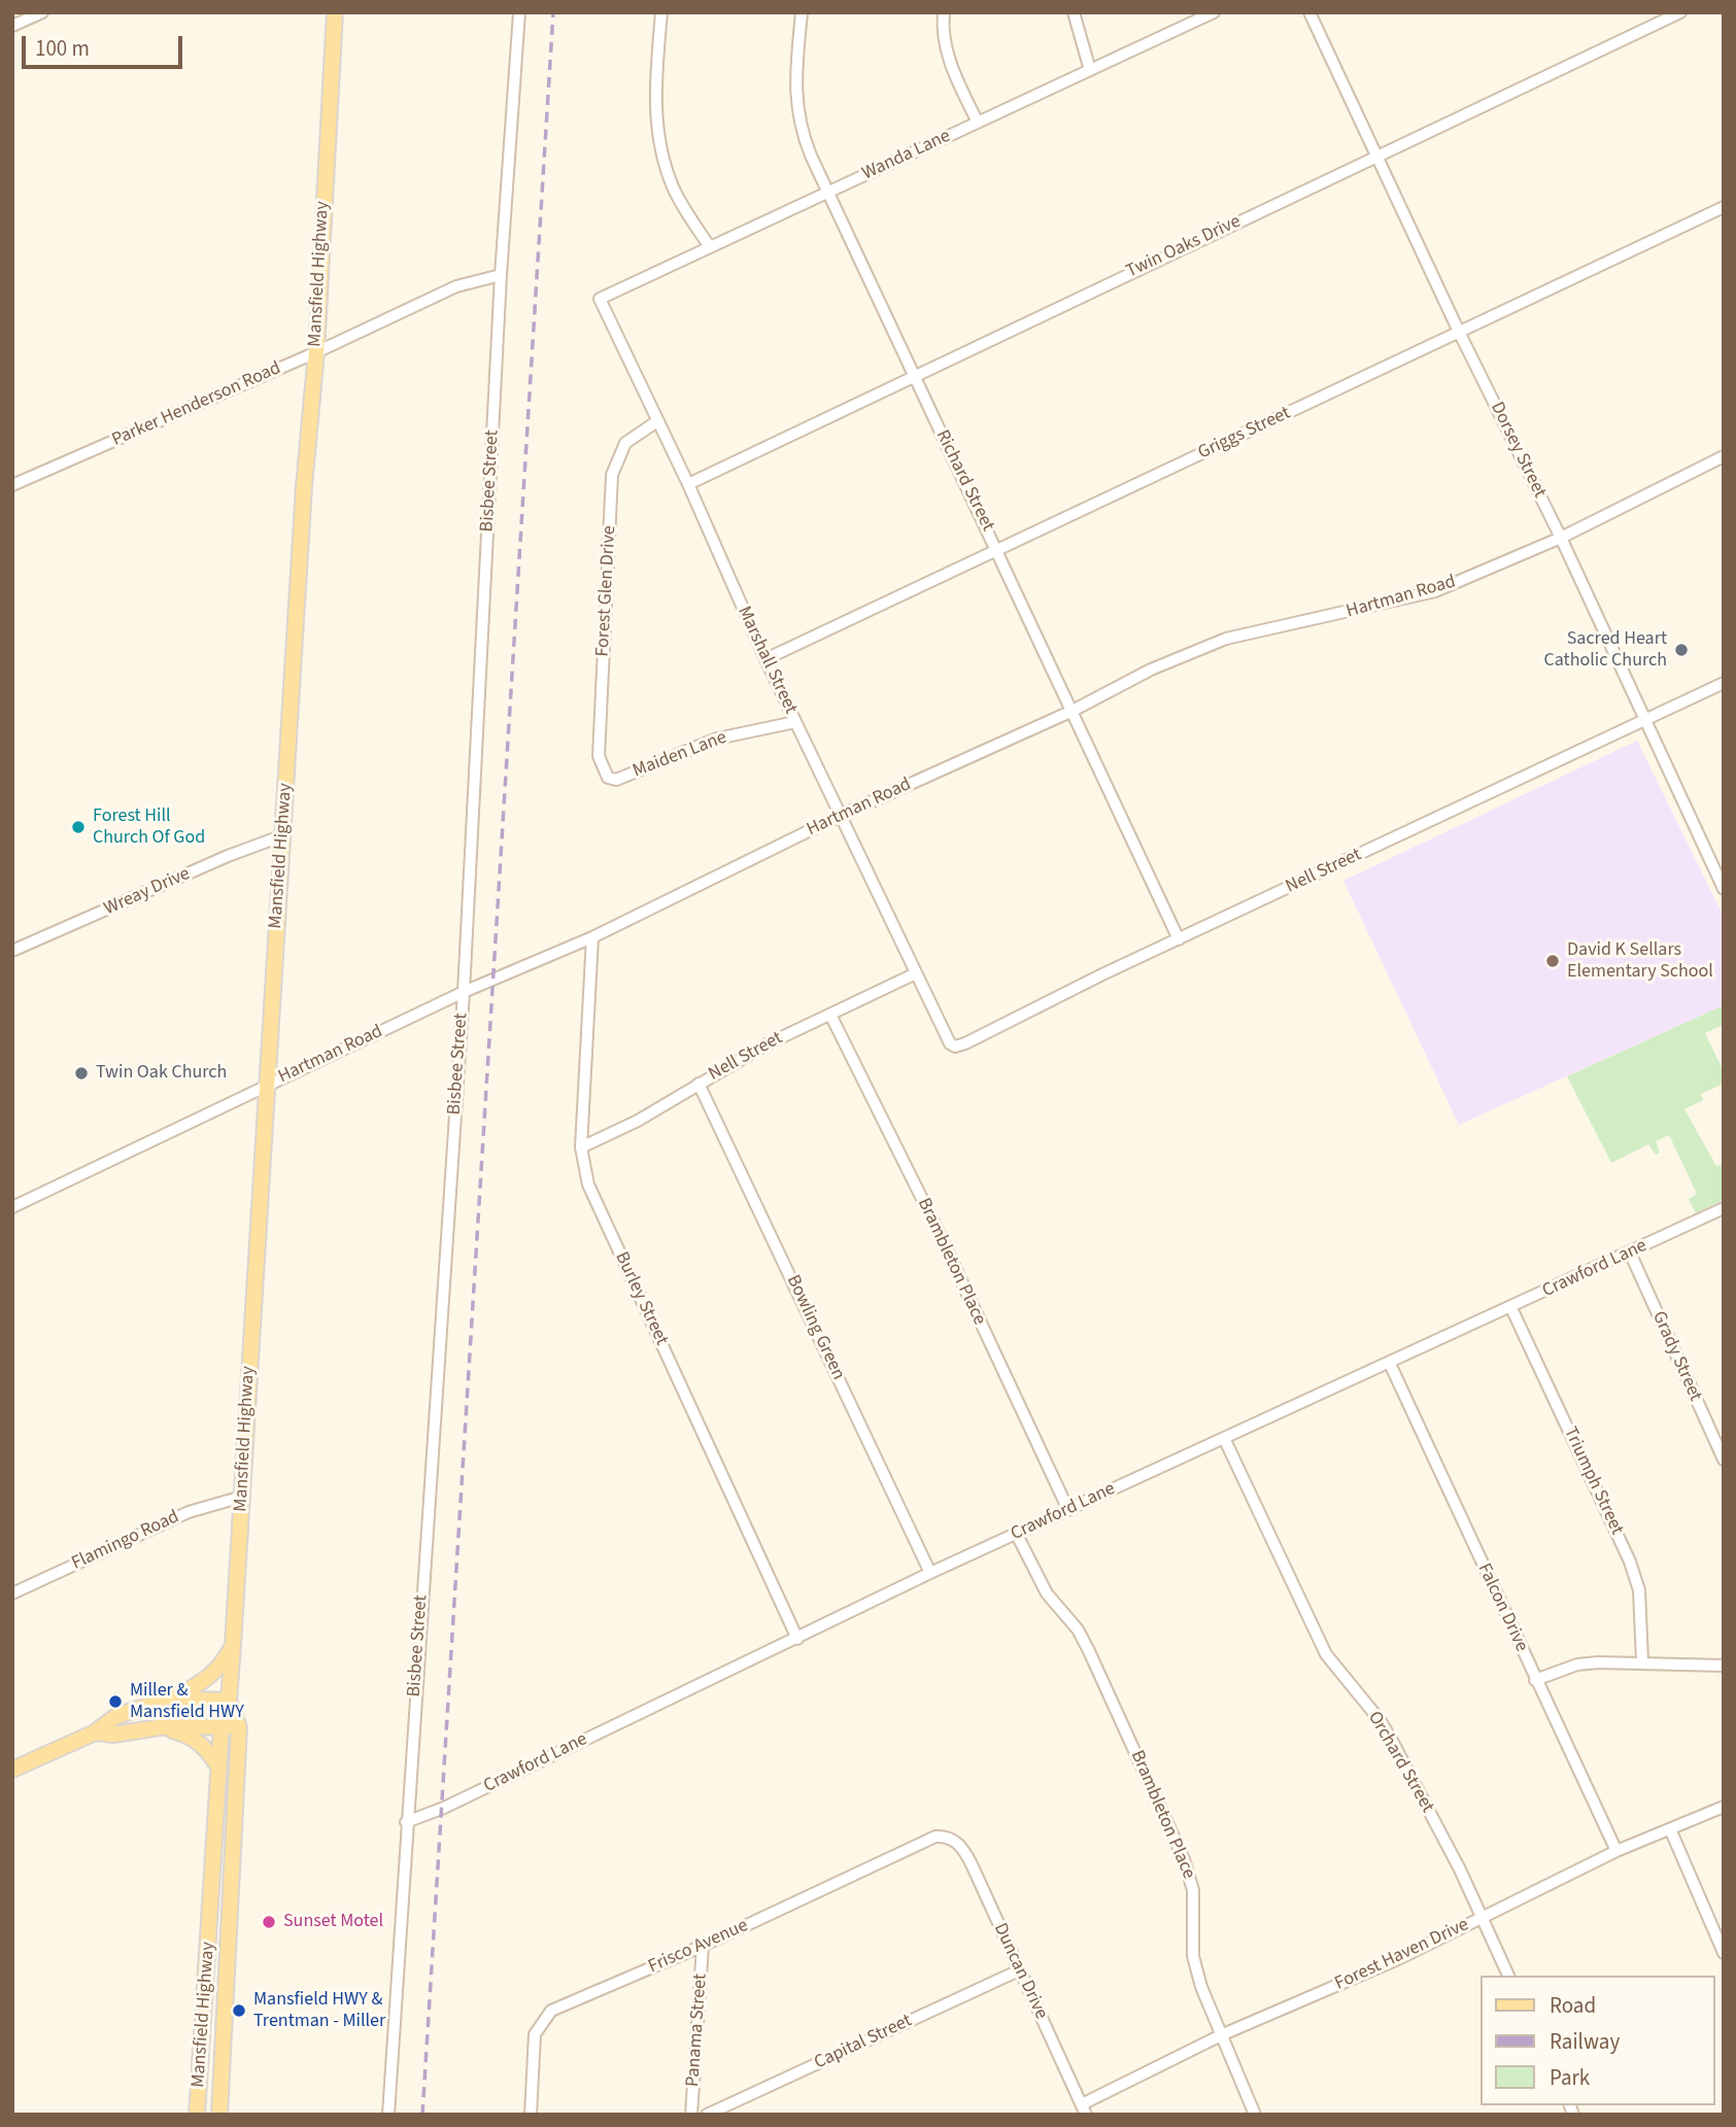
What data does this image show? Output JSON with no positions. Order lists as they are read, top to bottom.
{
  "streets": {
    "main road": ["Mansfield Highway"],
    "street": [
      "Wanda Lane",
      "Twin Oaks Drive",
      "Parker Henderson Road",
      "Griggs Street",
      "Dorsey Street",
      "Bisbee Street",
      "Richard Street",
      "Forest Glen Drive",
      "Hartman Road",
      "Marshall Street",
      "Maiden Lane",
      "Nell Street",
      "Wreay Drive",
      "Brambleton Place",
      "Crawford Lane",
      "Burley Street",
      "Bowling Green",
      "Grady Street",
      "Triumph Street",
      "Flamingo Road",
      "Falcon Drive",
      "Orchard Street",
      "Frisco Avenue",
      "Forest Haven Drive",
      "Duncan Drive",
      "Panama Street",
      "Capital Street"
    ]
  },
  "crossings": [
    ["Wanda Lane", "Richard Street"],
    ["Wanda Lane", "Marshall Street"],
    ["Twin Oaks Drive", "Dorsey Street"],
    ["Twin Oaks Drive", "Richard Street"],
    ["Twin Oaks Drive", "Marshall Street"],
    ["Mansfield Highway", "Parker Henderson Road"],
    ["Mansfield Highway", "Hartman Road"],
    ["Mansfield Highway", "Wreay Drive"],
    ["Mansfield Highway", "Flamingo Road"],
    ["Parker Henderson Road", "Bisbee Street"],
    ["Griggs Street", "Dorsey Street"],
    ["Griggs Street", "Richard Street"],
    ["Griggs Street", "Marshall Street"],
    ["Dorsey Street", "Hartman Road"],
    ["Dorsey Street", "Nell Street"],
    ["Bisbee Street", "Hartman Road"],
    ["Bisbee Street", "Crawford Lane"],
    ["Richard Street", "Hartman Road"],
    ["Richard Street", "Nell Street"],
    ["Forest Glen Drive", "Marshall Street"],
    ["Forest Glen Drive", "Maiden Lane"],
    ["Hartman Road", "Marshall Street"],
    ["Hartman Road", "Burley Street"],
    ["Marshall Street", "Maiden Lane"],
    ["Marshall Street", "Nell Street"],
    ["Nell Street", "Brambleton Place"],
    ["Nell Street", "Burley Street"],
    ["Nell Street", "Bowling Green"],
    ["Brambleton Place", "Crawford Lane"],
    ["Brambleton Place", "Forest Haven Drive"],
    ["Crawford Lane", "Burley Street"],
    ["Crawford Lane", "Bowling Green"],
    ["Crawford Lane", "Grady Street"],
    ["Crawford Lane", "Triumph Street"],
    ["Crawford Lane", "Falcon Drive"],
    ["Crawford Lane", "Orchard Street"],
    ["Falcon Drive", "Forest Haven Drive"],
    ["Orchard Street", "Forest Haven Drive"],
    ["Frisco Avenue", "Duncan Drive"],
    ["Frisco Avenue", "Panama Street"],
    ["Forest Haven Drive", "Duncan Drive"],
    ["Duncan Drive", "Capital Street"]
  ],
  "places": [
    "Sacred Heart Catholic Church",
    "Forest Hill Church Of God",
    "David K Sellars Elementary School",
    "Twin Oak Church",
    "Miller & Mansfield HWY",
    "Sunset Motel",
    "Mansfield HWY & Trentman - Miller"
  ],
  "legend": ["Road", "Railway", "Park"],
  "scale_bar": "100 m"
}
